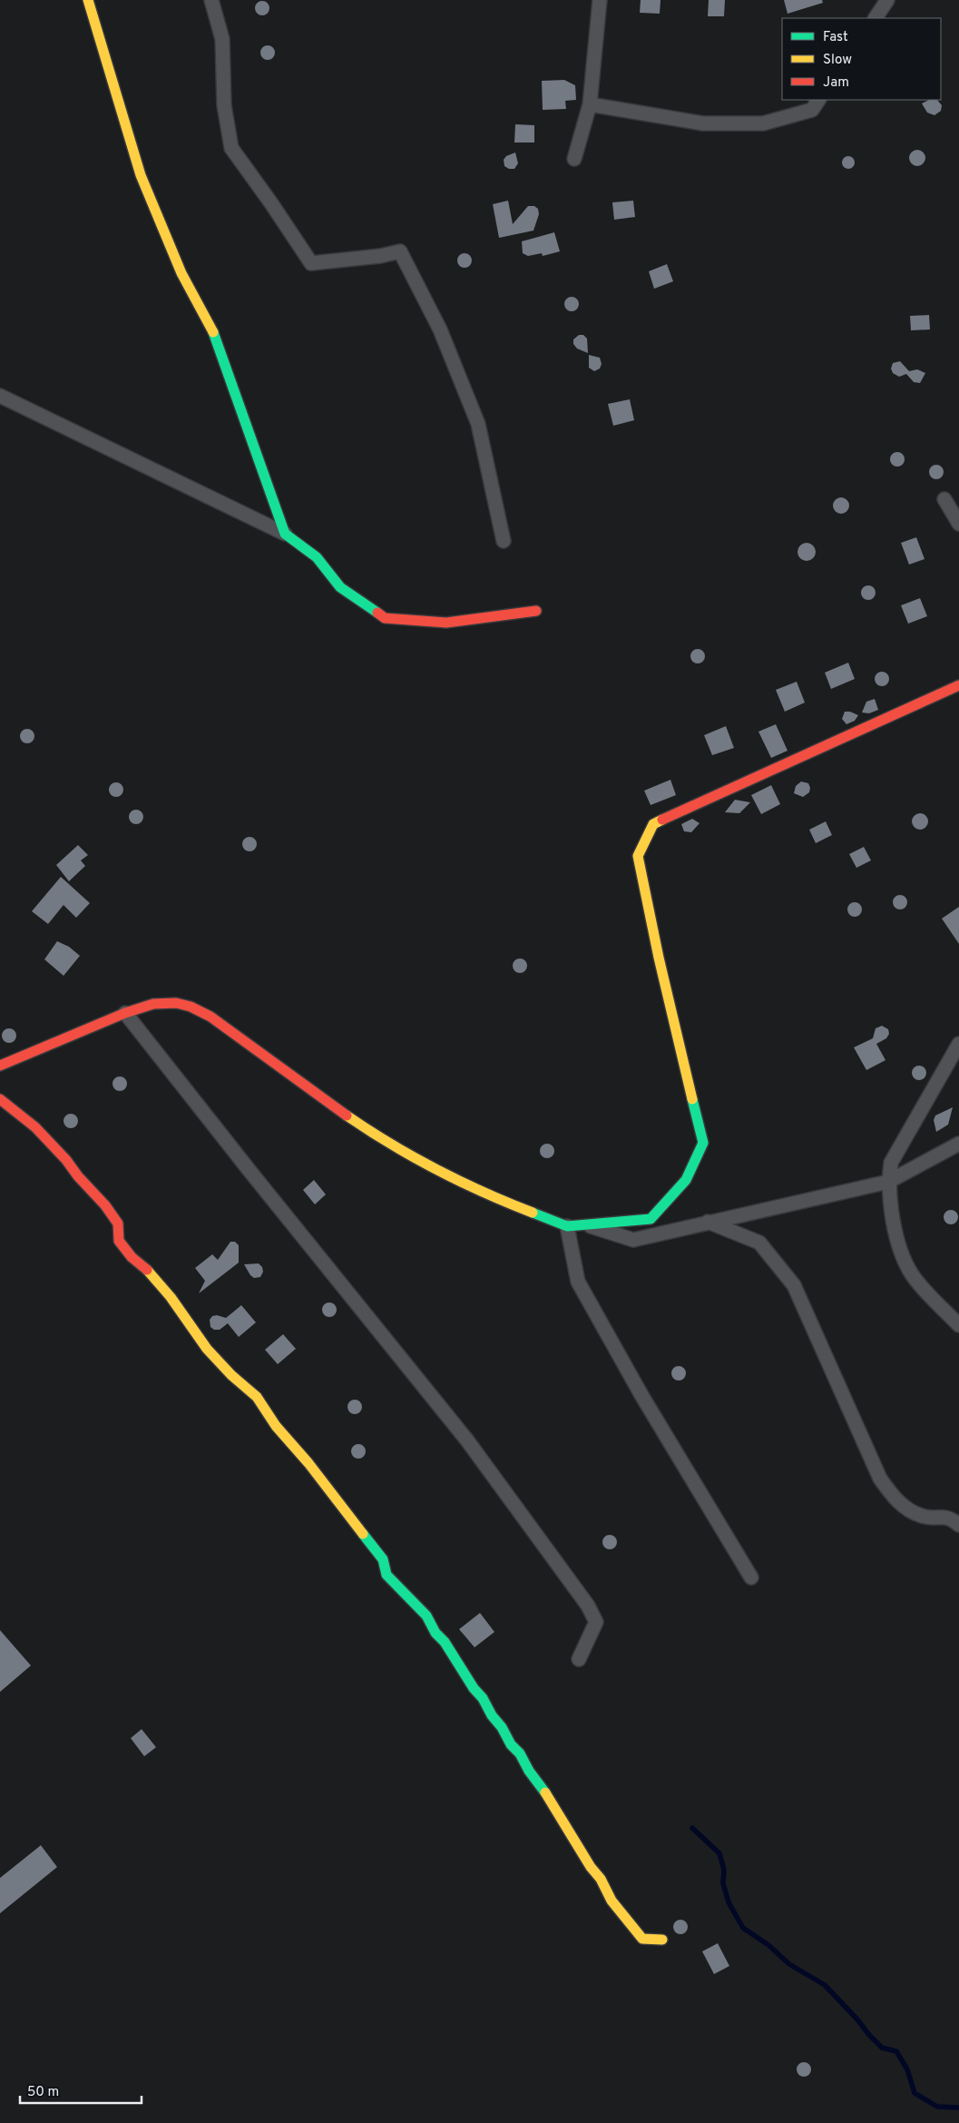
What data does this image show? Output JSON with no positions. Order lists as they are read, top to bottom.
{
  "legend": ["Fast", "Slow", "Jam"],
  "scale_bar": "50 m"
}
